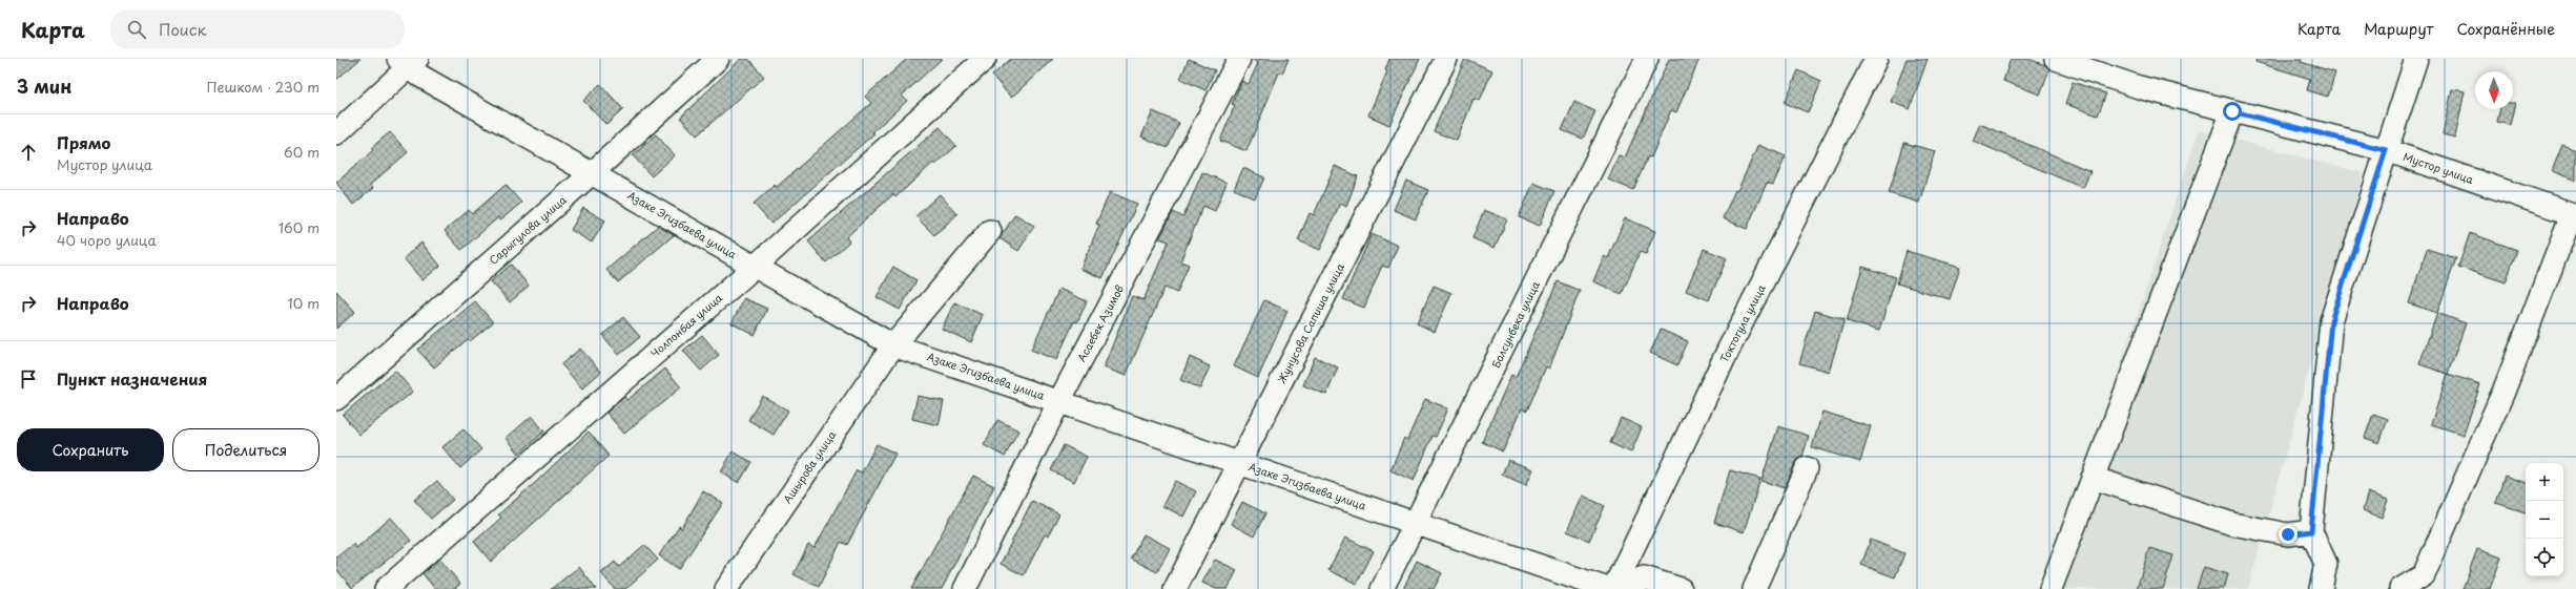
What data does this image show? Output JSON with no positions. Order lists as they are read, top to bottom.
{
  "streets": {
    "street": [
      "Мустор улица",
      "Азаке Эгизбаева улица",
      "Сарыгулова улица",
      "Асаебек Азимов",
      "Жунусова Сапиша улица",
      "Токтогула улица",
      "Болсунбека улица",
      "Чолпонбая улица",
      "Ашырова улица"
    ]
  },
  "crossings": [
    ["Азаке Эгизбаева улица", "Сарыгулова улица"],
    ["Азаке Эгизбаева улица", "Асаебек Азимов"],
    ["Азаке Эгизбаева улица", "Жунусова Сапиша улица"],
    ["Азаке Эгизбаева улица", "Болсунбека улица"],
    ["Азаке Эгизбаева улица", "Чолпонбая улица"],
    ["Азаке Эгизбаева улица", "Ашырова улица"]
  ],
  "north": "bottom",
  "page": {
    "header": "Карта",
    "search": "Поиск",
    "nav": ["Карта", "Маршрут", "Сохранённые"],
    "heading": ["3 мин", "Пешком · 230 m"],
    "list": [
      ["Прямо", "Мустор улица", "60 m"],
      ["Направо", "40 чоро улица", "160 m"],
      ["Направо", "10 m"],
      "Пункт назначения"
    ],
    "buttons": ["Сохранить", "Поделиться"],
    "map_buttons": ["+", "−"]
  }
}
